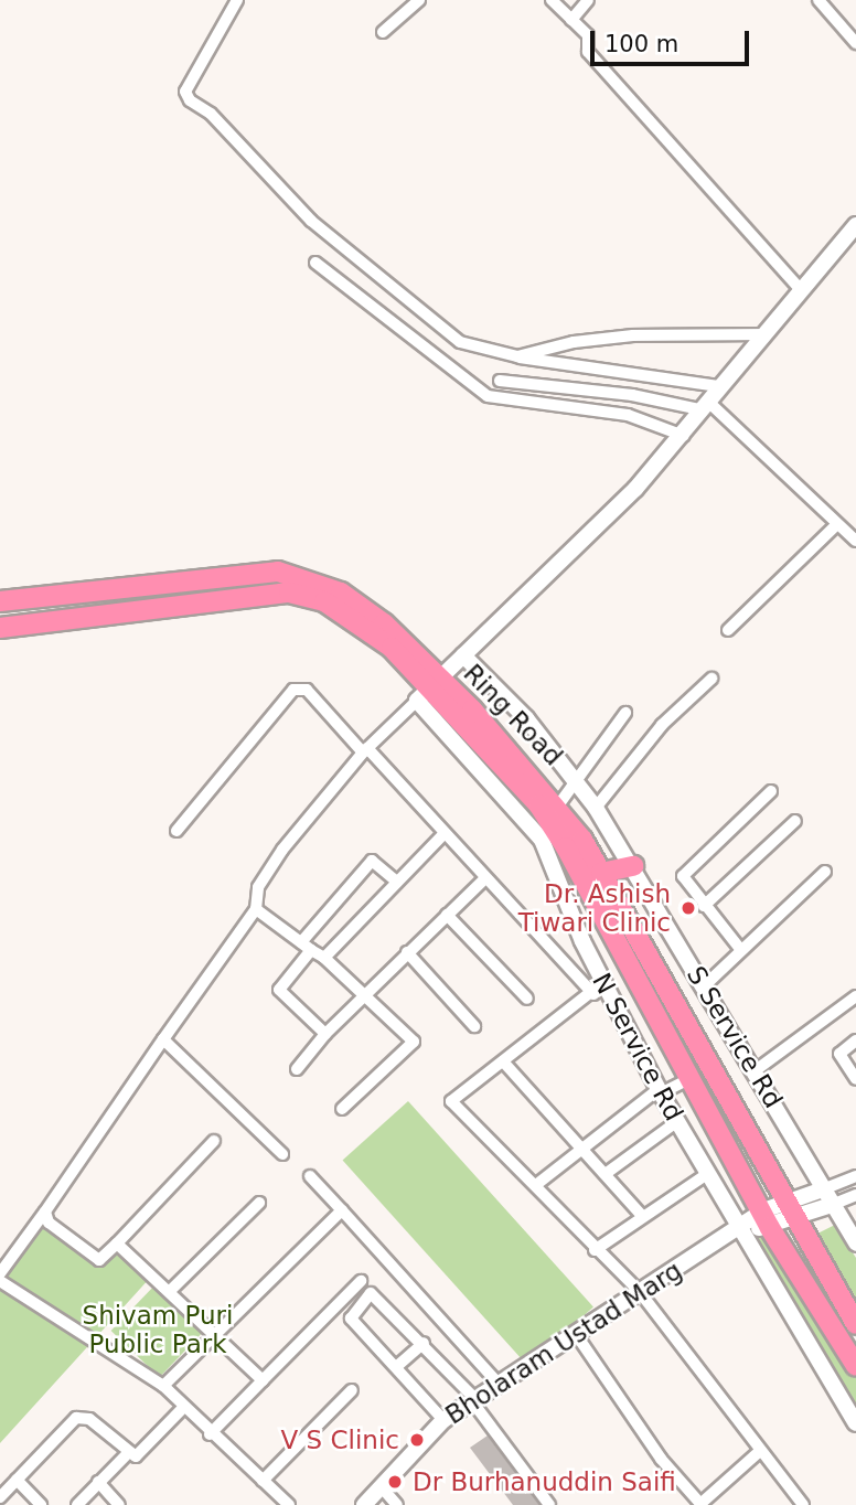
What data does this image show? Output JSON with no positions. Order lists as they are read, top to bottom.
{
  "streets": {
    "highway": ["Ring Road"],
    "street": ["S Service Rd", "N Service Rd", "Bholaram Ustad Marg"]
  },
  "crossings": [
    ["Ring Road", "N Service Rd"],
    ["Ring Road", "Bholaram Ustad Marg"],
    ["N Service Rd", "Bholaram Ustad Marg"]
  ],
  "parks": ["Shivam Puri Public Park"],
  "places": ["Dr. Ashish Tiwari Clinic", "V S Clinic", "Dr Burhanuddin Saifi"],
  "scale_bar": "100 m"
}
